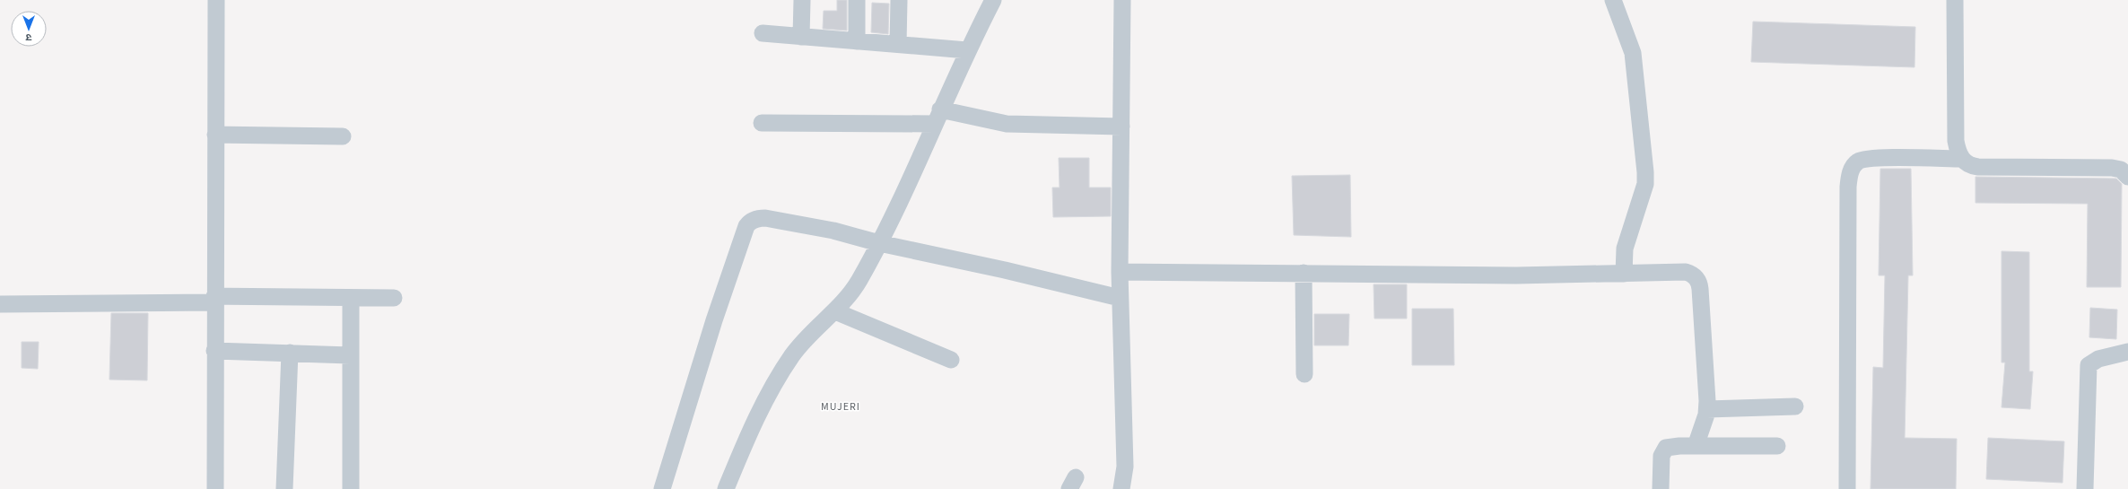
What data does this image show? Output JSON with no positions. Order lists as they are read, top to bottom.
{
  "districts": ["MUJERI"],
  "north": "bottom"
}
